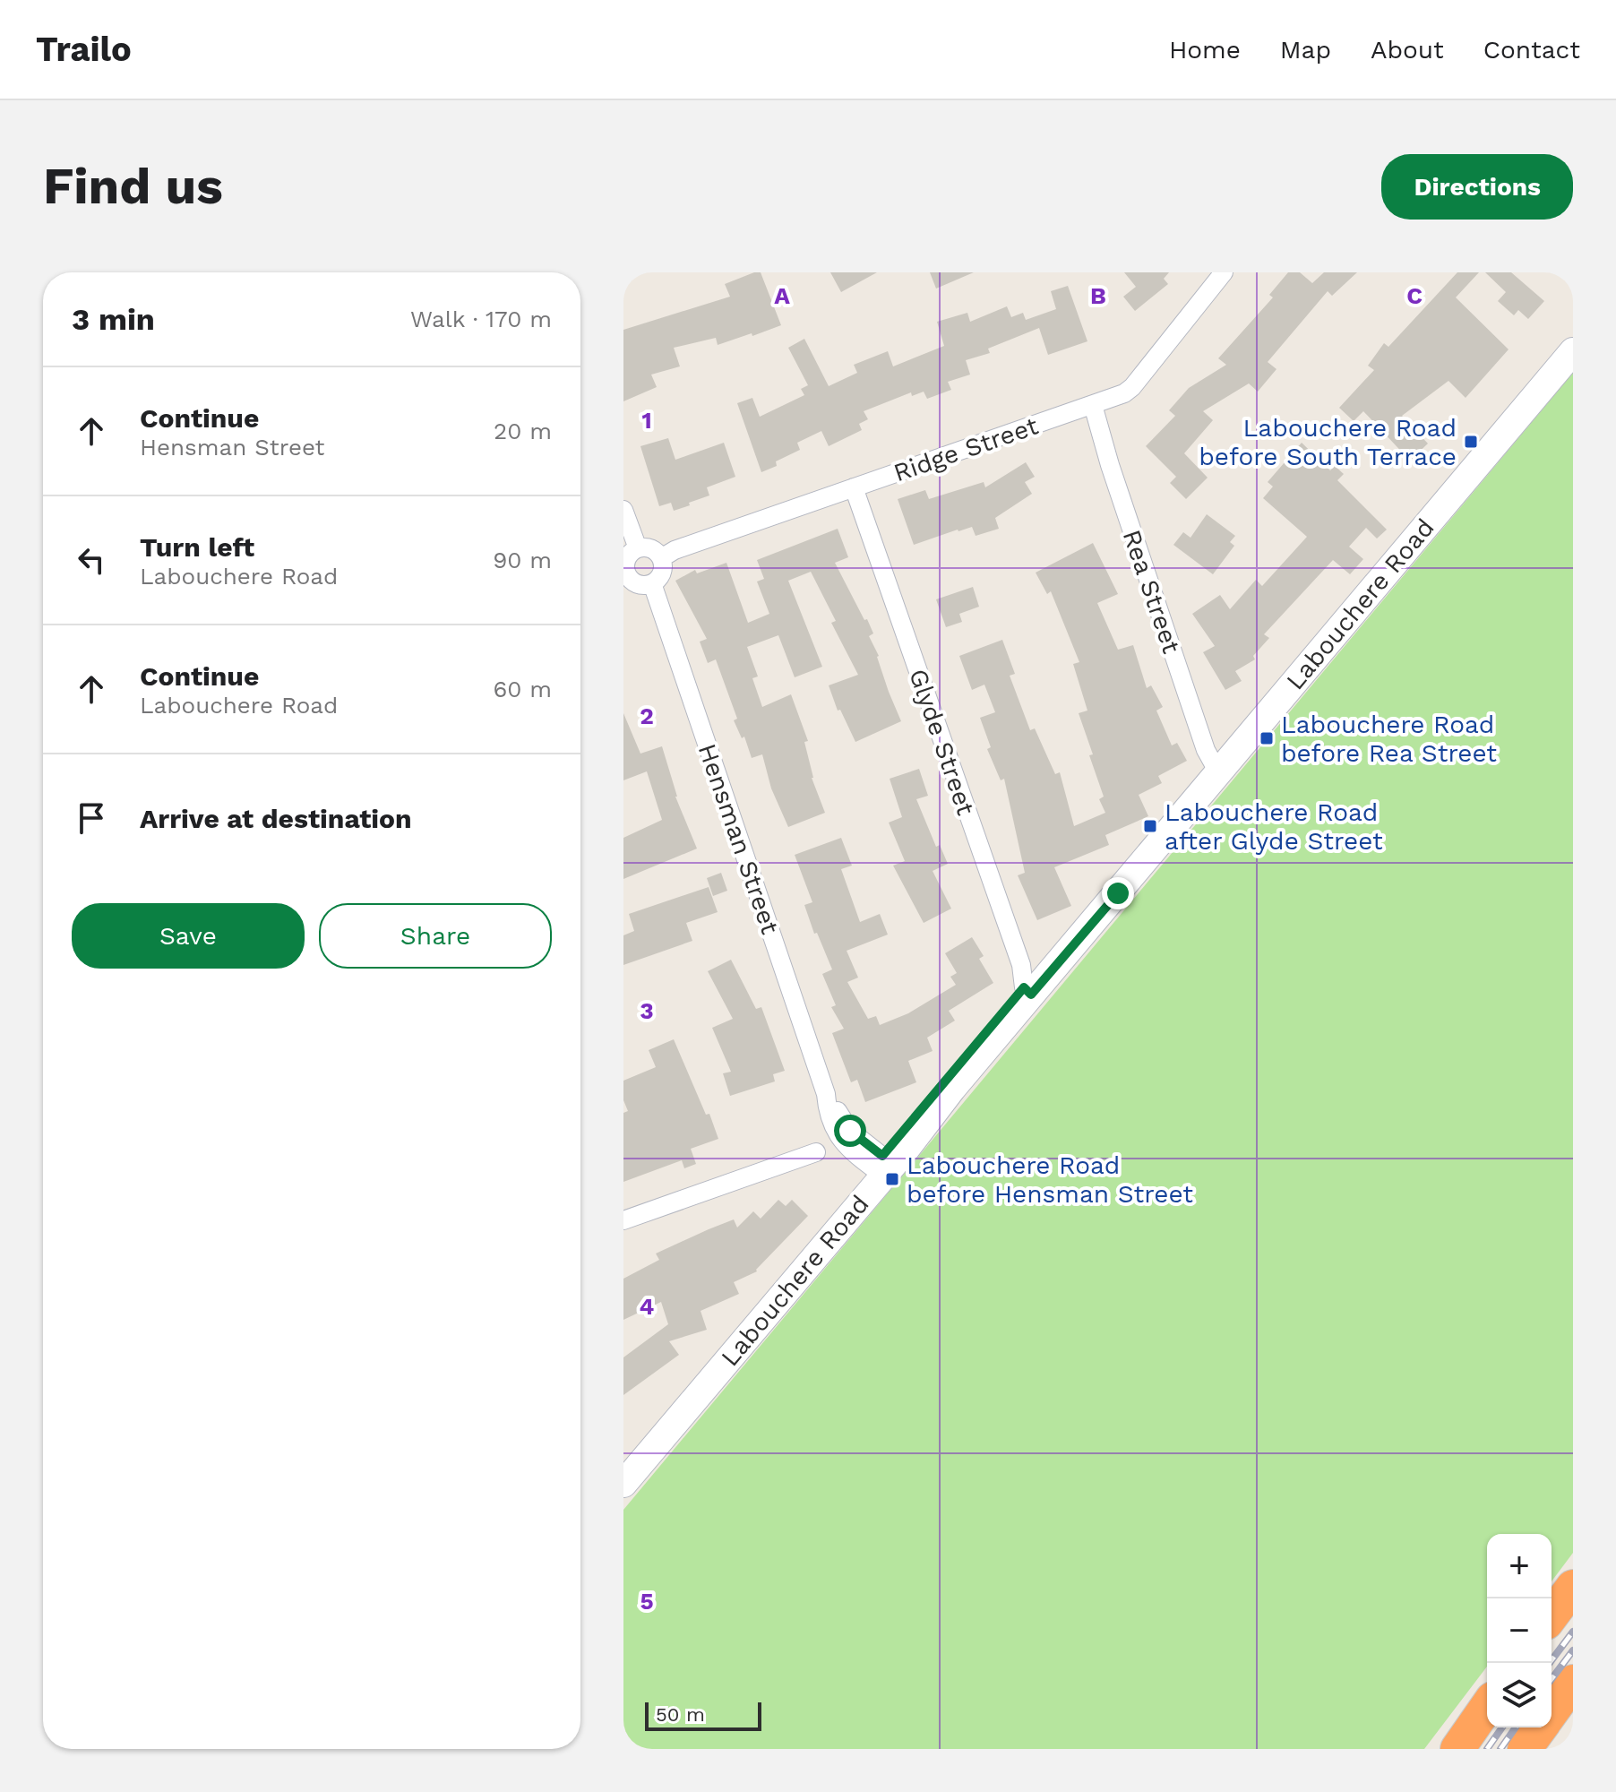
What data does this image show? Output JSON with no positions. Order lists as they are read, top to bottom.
{
  "streets": {
    "main road": ["Labouchere Road"],
    "street": [
      "Ridge Street",
      "Rea Street",
      "Glyde Street",
      "Hensman Street"
    ]
  },
  "crossings": [
    ["Ridge Street", "Rea Street"],
    ["Ridge Street", "Glyde Street"],
    ["Ridge Street", "Hensman Street"],
    ["Rea Street", "Labouchere Road"],
    ["Labouchere Road", "Glyde Street"],
    ["Labouchere Road", "Hensman Street"]
  ],
  "places": {
    "transit": [
      "Labouchere Road before South Terrace",
      "Labouchere Road before Rea Street",
      "Labouchere Road after Glyde Street",
      "Labouchere Road before Hensman Street"
    ]
  },
  "scale_bar": "50 m",
  "page": {
    "header": "Trailo",
    "nav": [
      "Home",
      "Map",
      "About",
      "Contact"
    ],
    "buttons": [
      "Directions",
      ["Save", "Share"]
    ],
    "title": "Find us",
    "heading": ["3 min", "Walk · 170 m"],
    "list": [
      ["Continue", "Hensman Street", "20 m"],
      ["Turn left", "Labouchere Road", "90 m"],
      ["Continue", "Labouchere Road", "60 m"],
      "Arrive at destination"
    ],
    "map_buttons": ["+", "−"],
    "scale": "50 m"
  },
  "grid": {
    "columns": ["A", "B", "C"],
    "rows": [
      "1",
      "2",
      "3",
      "4",
      "5"
    ]
  }
}
